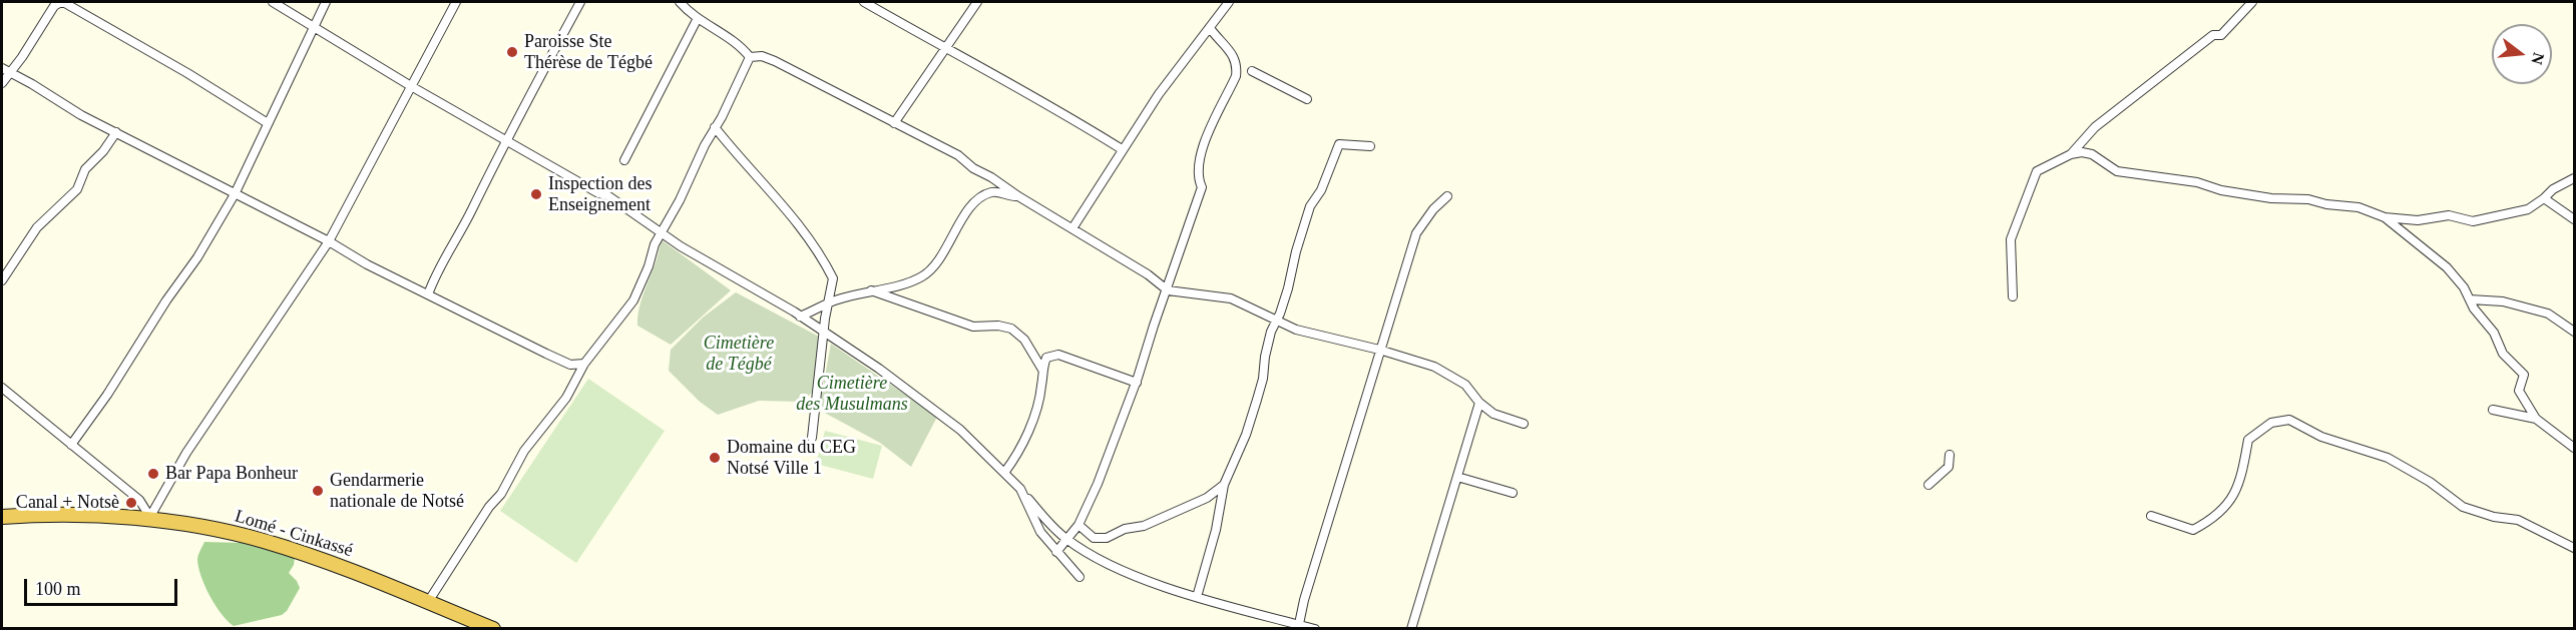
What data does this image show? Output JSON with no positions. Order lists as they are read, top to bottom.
{
  "streets": {
    "highway": ["Lomé - Cinkassé"]
  },
  "parks": ["Cimetière de Tégbé", "Cimetière des Musulmans"],
  "places": [
    "Paroisse Ste Thérèse de Tégbé",
    "Inspection des Enseignement",
    "Domaine du CEG Notsé Ville 1",
    "Bar Papa Bonheur",
    "Gendarmerie nationale de Notsé",
    "Canal + Notsè"
  ],
  "scale_bar": "100 m",
  "north": "right"
}
